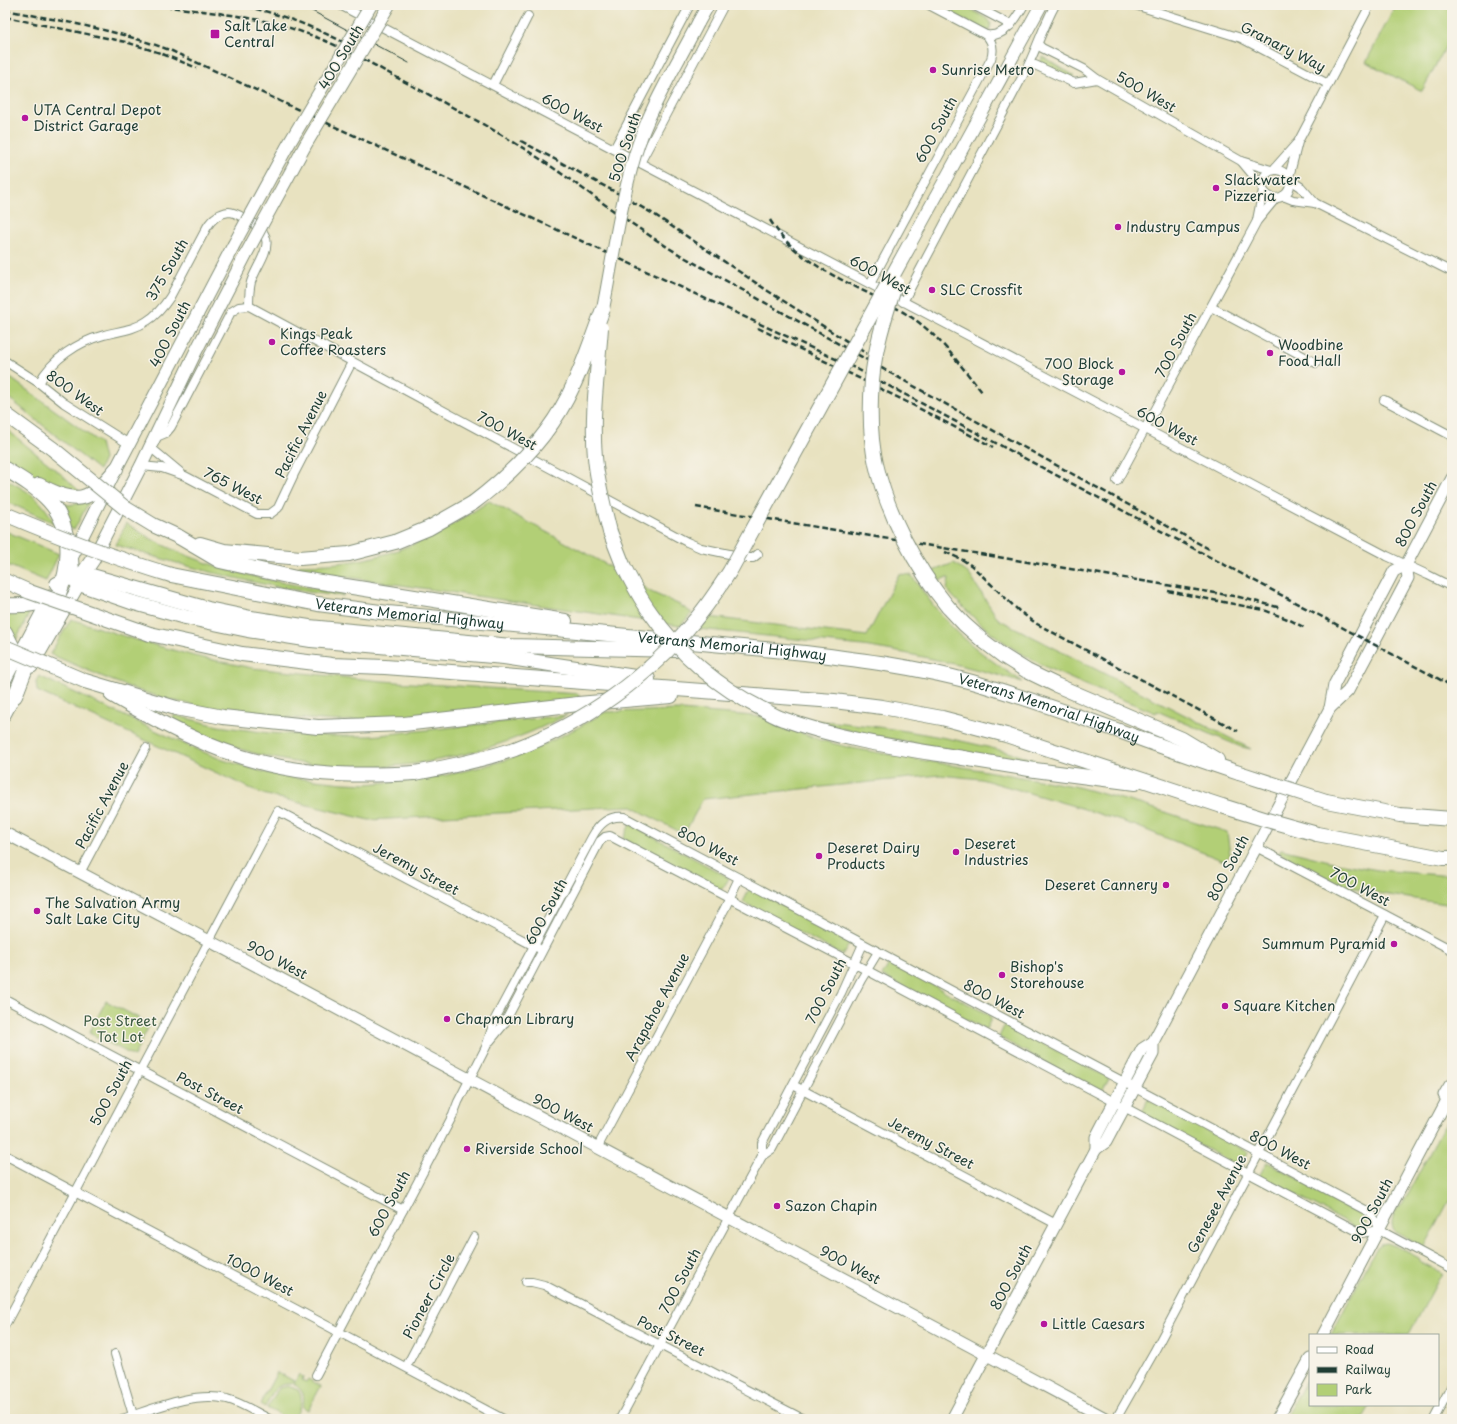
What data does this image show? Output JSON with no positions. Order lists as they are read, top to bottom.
{
  "streets": {
    "highway": ["Veterans Memorial Highway"],
    "main road": ["400 South", "500 South"],
    "street": [
      "Granary Way",
      "500 West",
      "600 West",
      "600 South",
      "375 South",
      "700 South",
      "800 West",
      "700 West",
      "Pacific Avenue",
      "765 West",
      "800 South",
      "Jeremy Street",
      "900 West",
      "Arapahoe Avenue",
      "Post Street",
      "Genesee Avenue",
      "900 South",
      "1000 West",
      "Pioneer Circle"
    ]
  },
  "crossings": [
    ["400 South", "800 West"],
    ["400 South", "765 West"],
    ["500 West", "700 South"],
    ["600 West", "600 South"],
    ["600 West", "500 South"],
    ["600 West", "700 South"],
    ["600 West", "800 South"],
    ["600 South", "800 West"],
    ["600 South", "Jeremy Street"],
    ["600 South", "900 West"],
    ["600 South", "Arapahoe Avenue"],
    ["600 South", "Post Street"],
    ["600 South", "1000 West"],
    ["500 South", "Jeremy Street"],
    ["500 South", "900 West"],
    ["500 South", "Post Street"],
    ["500 South", "1000 West"],
    ["375 South", "800 West"],
    ["375 South", "700 West"],
    ["700 South", "800 West"],
    ["700 South", "Jeremy Street"],
    ["700 South", "900 West"],
    ["700 South", "Post Street"],
    ["800 West", "800 South"],
    ["800 West", "Arapahoe Avenue"],
    ["800 West", "Genesee Avenue"],
    ["800 West", "900 South"],
    ["700 West", "Pacific Avenue"],
    ["700 West", "800 South"],
    ["700 West", "Genesee Avenue"],
    ["Pacific Avenue", "765 West"],
    ["Pacific Avenue", "900 West"],
    ["800 South", "Jeremy Street"],
    ["800 South", "900 West"],
    ["900 West", "Arapahoe Avenue"],
    ["1000 West", "Pioneer Circle"]
  ],
  "parks": ["Post Street Tot Lot"],
  "places": {
    "transit": ["Salt Lake Central"],
    "other": [
      "Sunrise Metro",
      "UTA Central Depot District Garage",
      "Slackwater Pizzeria",
      "Industry Campus",
      "SLC Crossfit",
      "Kings Peak Coffee Roasters",
      "Woodbine Food Hall",
      "700 Block Storage",
      "Deseret Industries",
      "Deseret Dairy Products",
      "Deseret Cannery",
      "The Salvation Army Salt Lake City",
      "Summum Pyramid",
      "Bishop's Storehouse",
      "Square Kitchen",
      "Chapman Library",
      "Riverside School",
      "Sazon Chapin",
      "Little Caesars"
    ]
  },
  "legend": ["Road", "Railway", "Park"]
}
